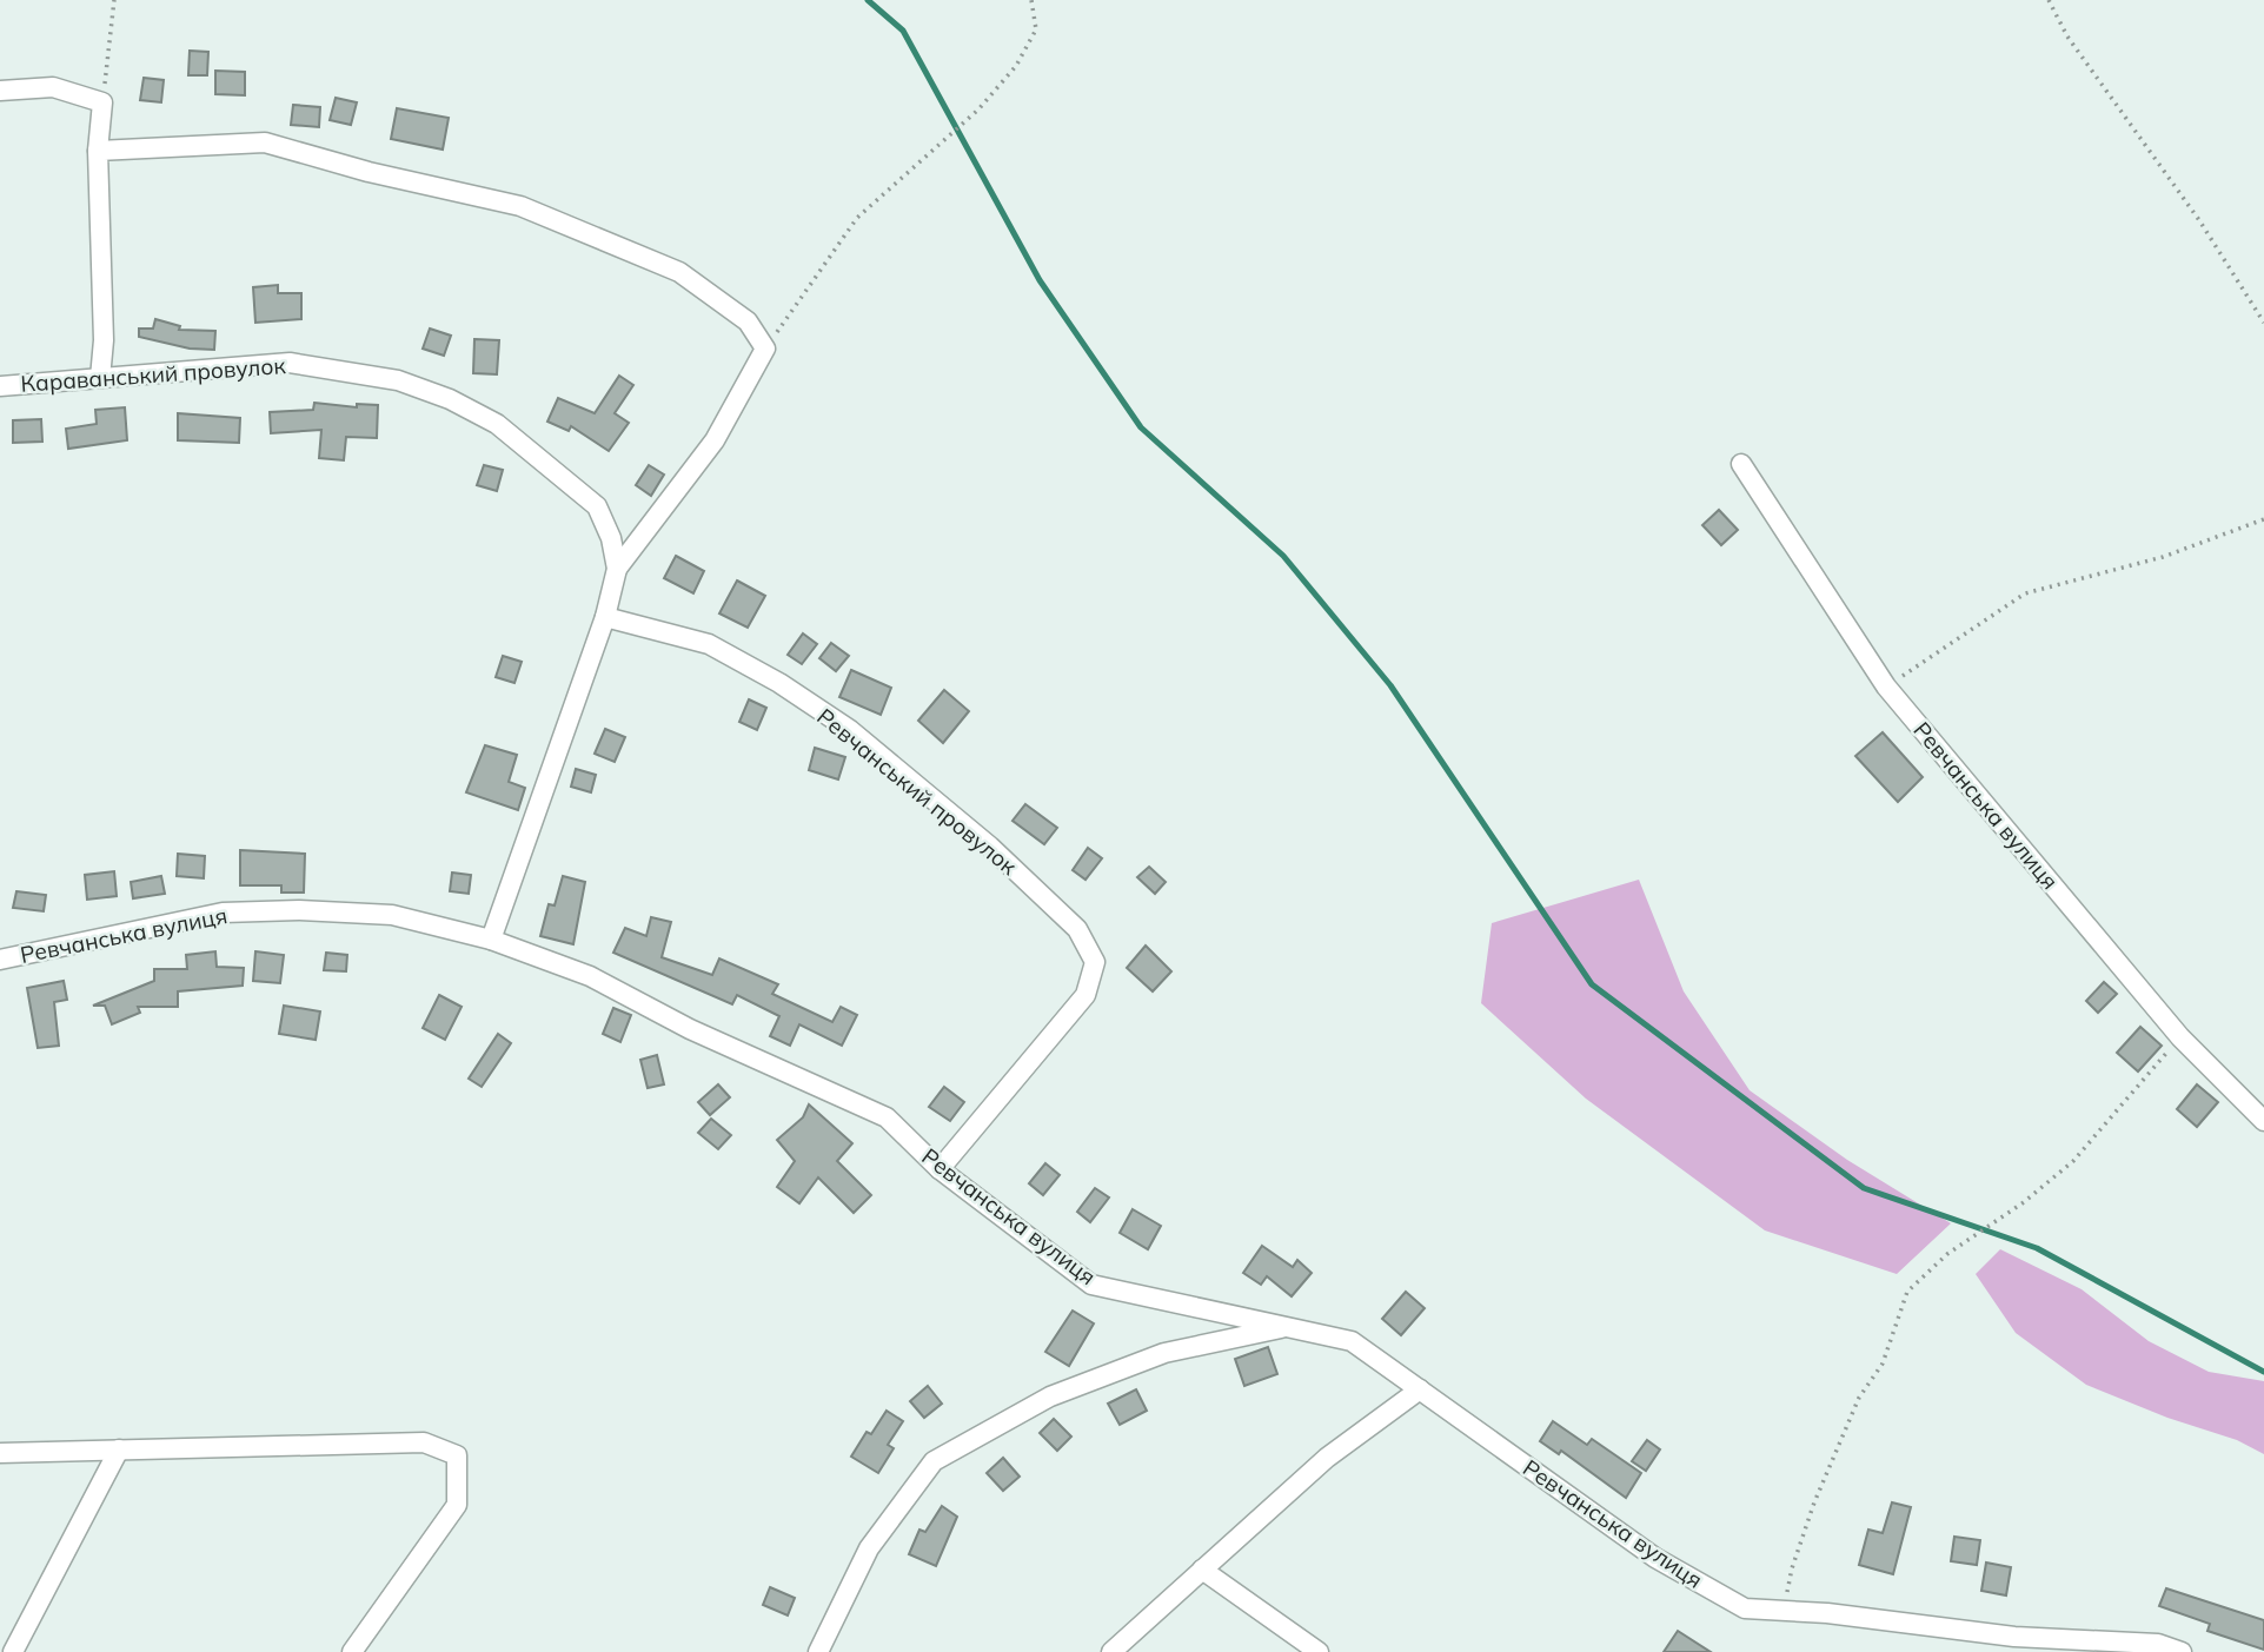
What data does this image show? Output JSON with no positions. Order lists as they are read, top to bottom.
{
  "streets": {
    "street": ["Караванський провулок", "Ревчанський провулок", "Ревчанська вулиця"]
  },
  "crossings": [
    ["Караванський провулок", "Ревчанський провулок"],
    ["Ревчанський провулок", "Ревчанська вулиця"]
  ]
}
